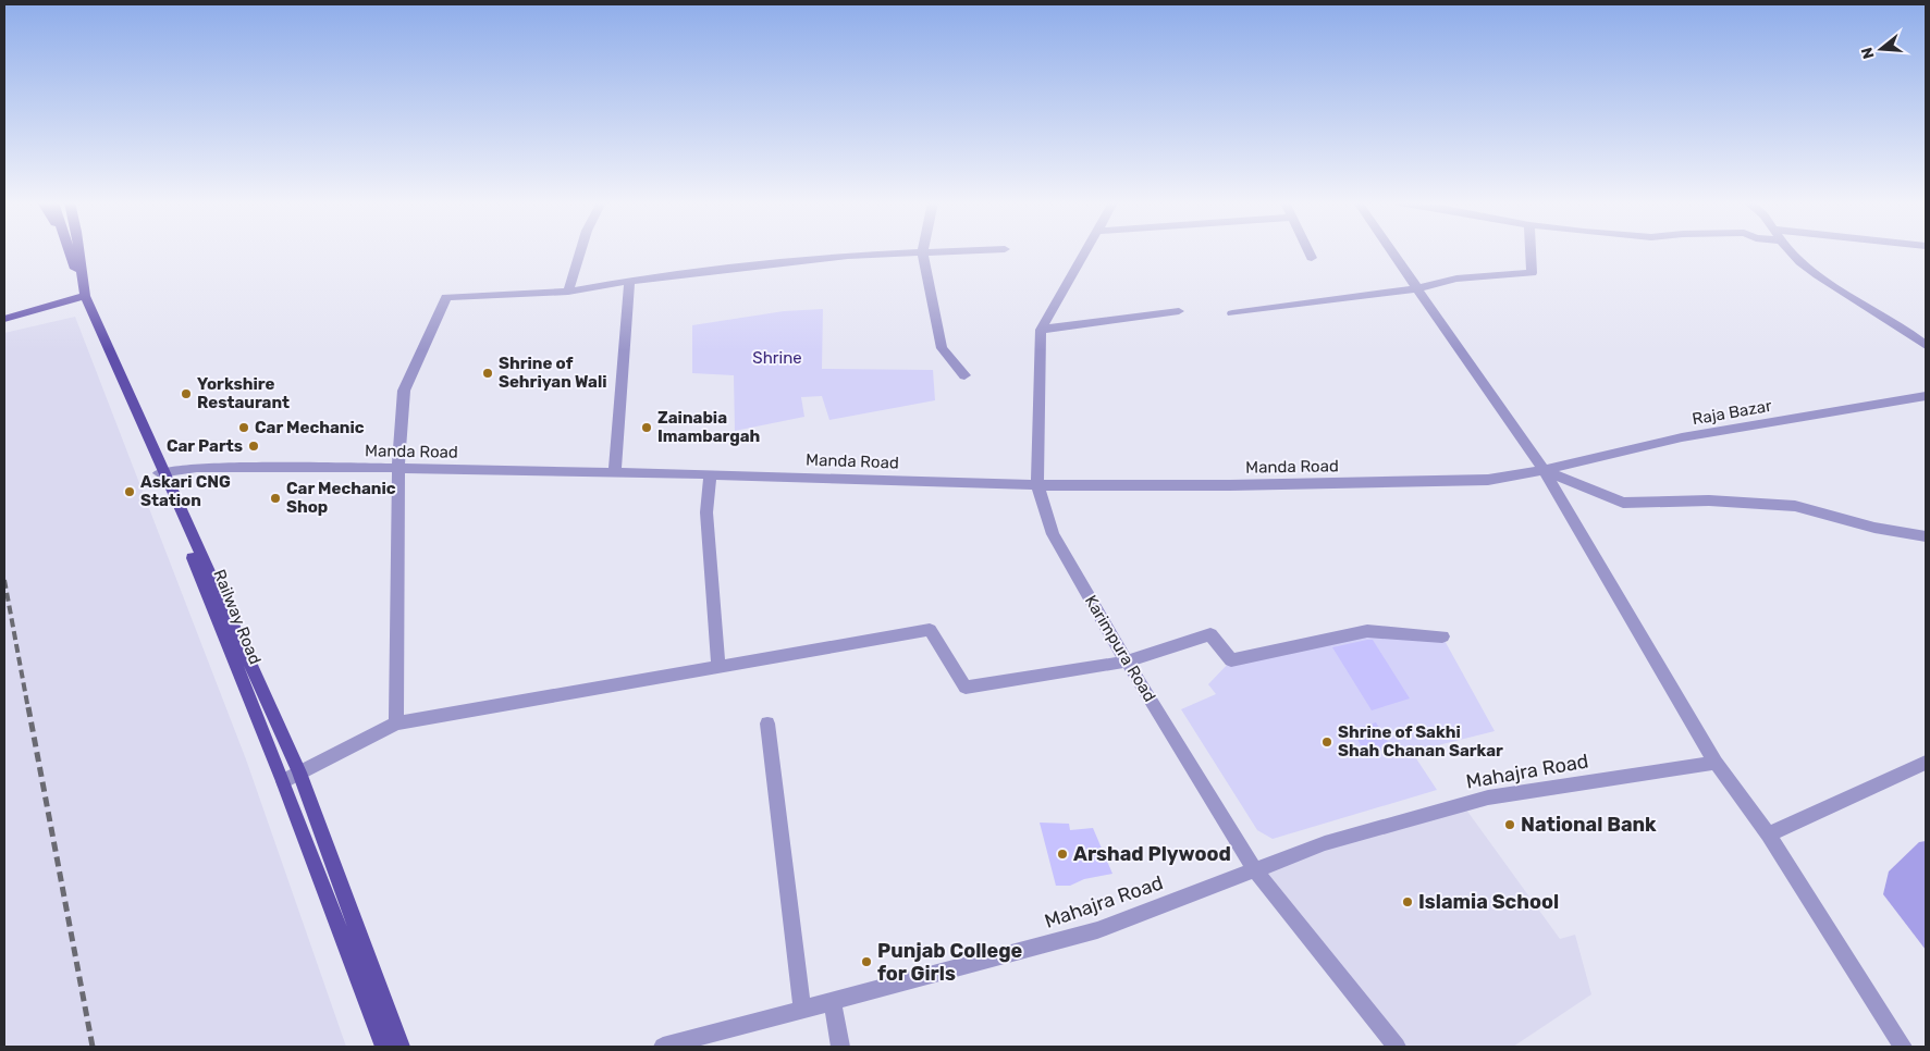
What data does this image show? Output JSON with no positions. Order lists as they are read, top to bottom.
{
  "streets": {
    "main road": ["Railway Road"],
    "street": [
      "Raja Bazar",
      "Manda Road",
      "Karimpura Road",
      "Mahajra Road"
    ]
  },
  "crossings": [
    ["Raja Bazar", "Manda Road"],
    ["Manda Road", "Railway Road"],
    ["Manda Road", "Karimpura Road"],
    ["Karimpura Road", "Mahajra Road"]
  ],
  "parks": ["Shrine"],
  "places": [
    "Shrine of Sehriyan Wali",
    "Yorkshire Restaurant",
    "Car Mechanic",
    "Zainabia Imambargah",
    "Car Parts",
    "Askari CNG Station",
    "Car Mechanic Shop",
    "Shrine of Sakhi Shah Chanan Sarkar",
    "National Bank",
    "Arshad Plywood",
    "Islamia School",
    "Punjab College for Girls"
  ],
  "north": "left"
}
